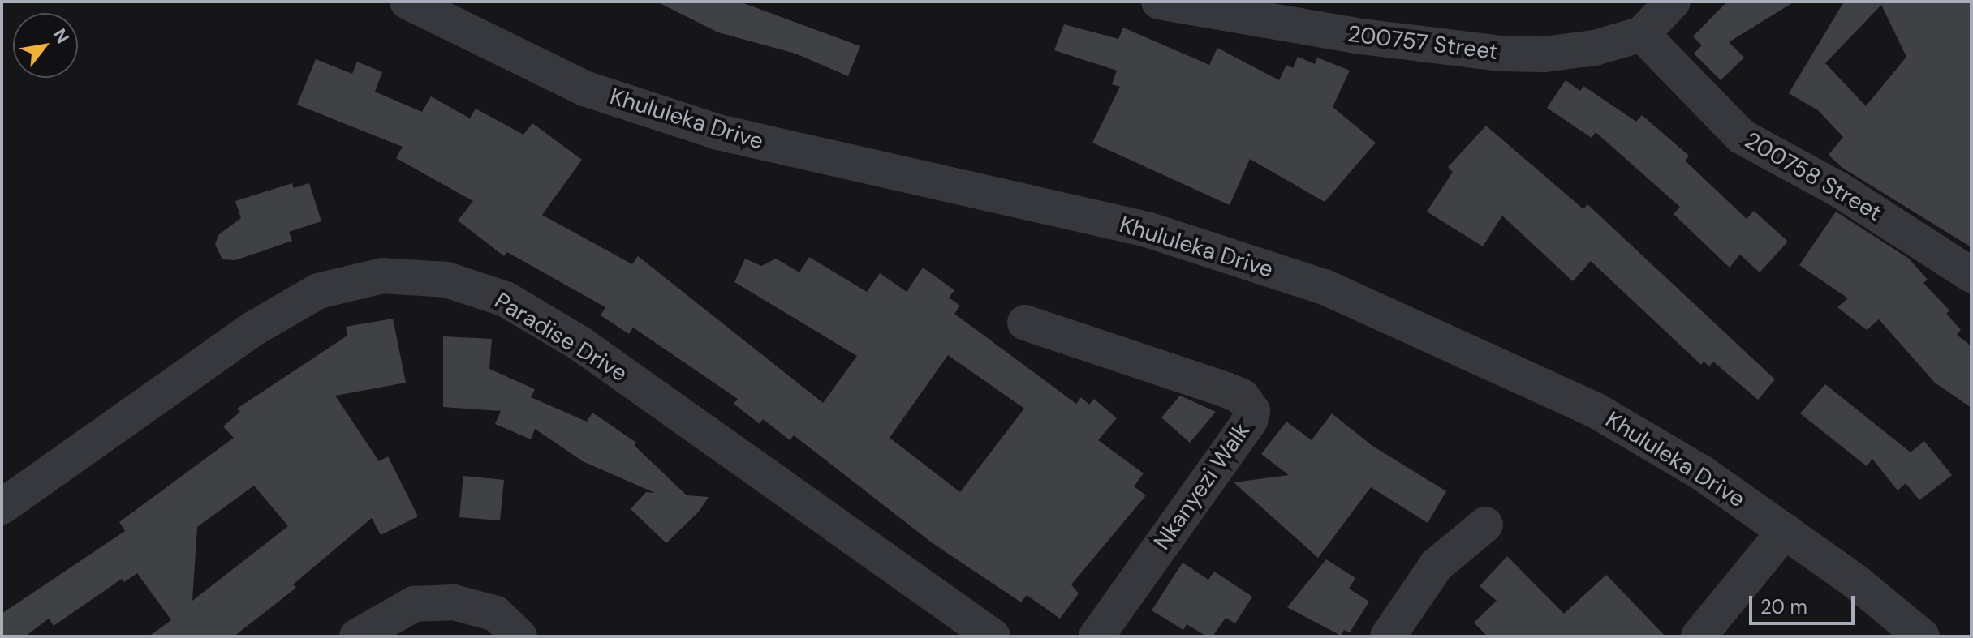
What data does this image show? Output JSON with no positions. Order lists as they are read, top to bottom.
{
  "streets": {
    "street": [
      "200757 Street",
      "Khululeka Drive",
      "200758 Street",
      "Paradise Drive",
      "Nkanyezi Walk"
    ]
  },
  "crossings": [
    ["200757 Street", "200758 Street"]
  ],
  "scale_bar": "20 m",
  "north": "top right"
}
